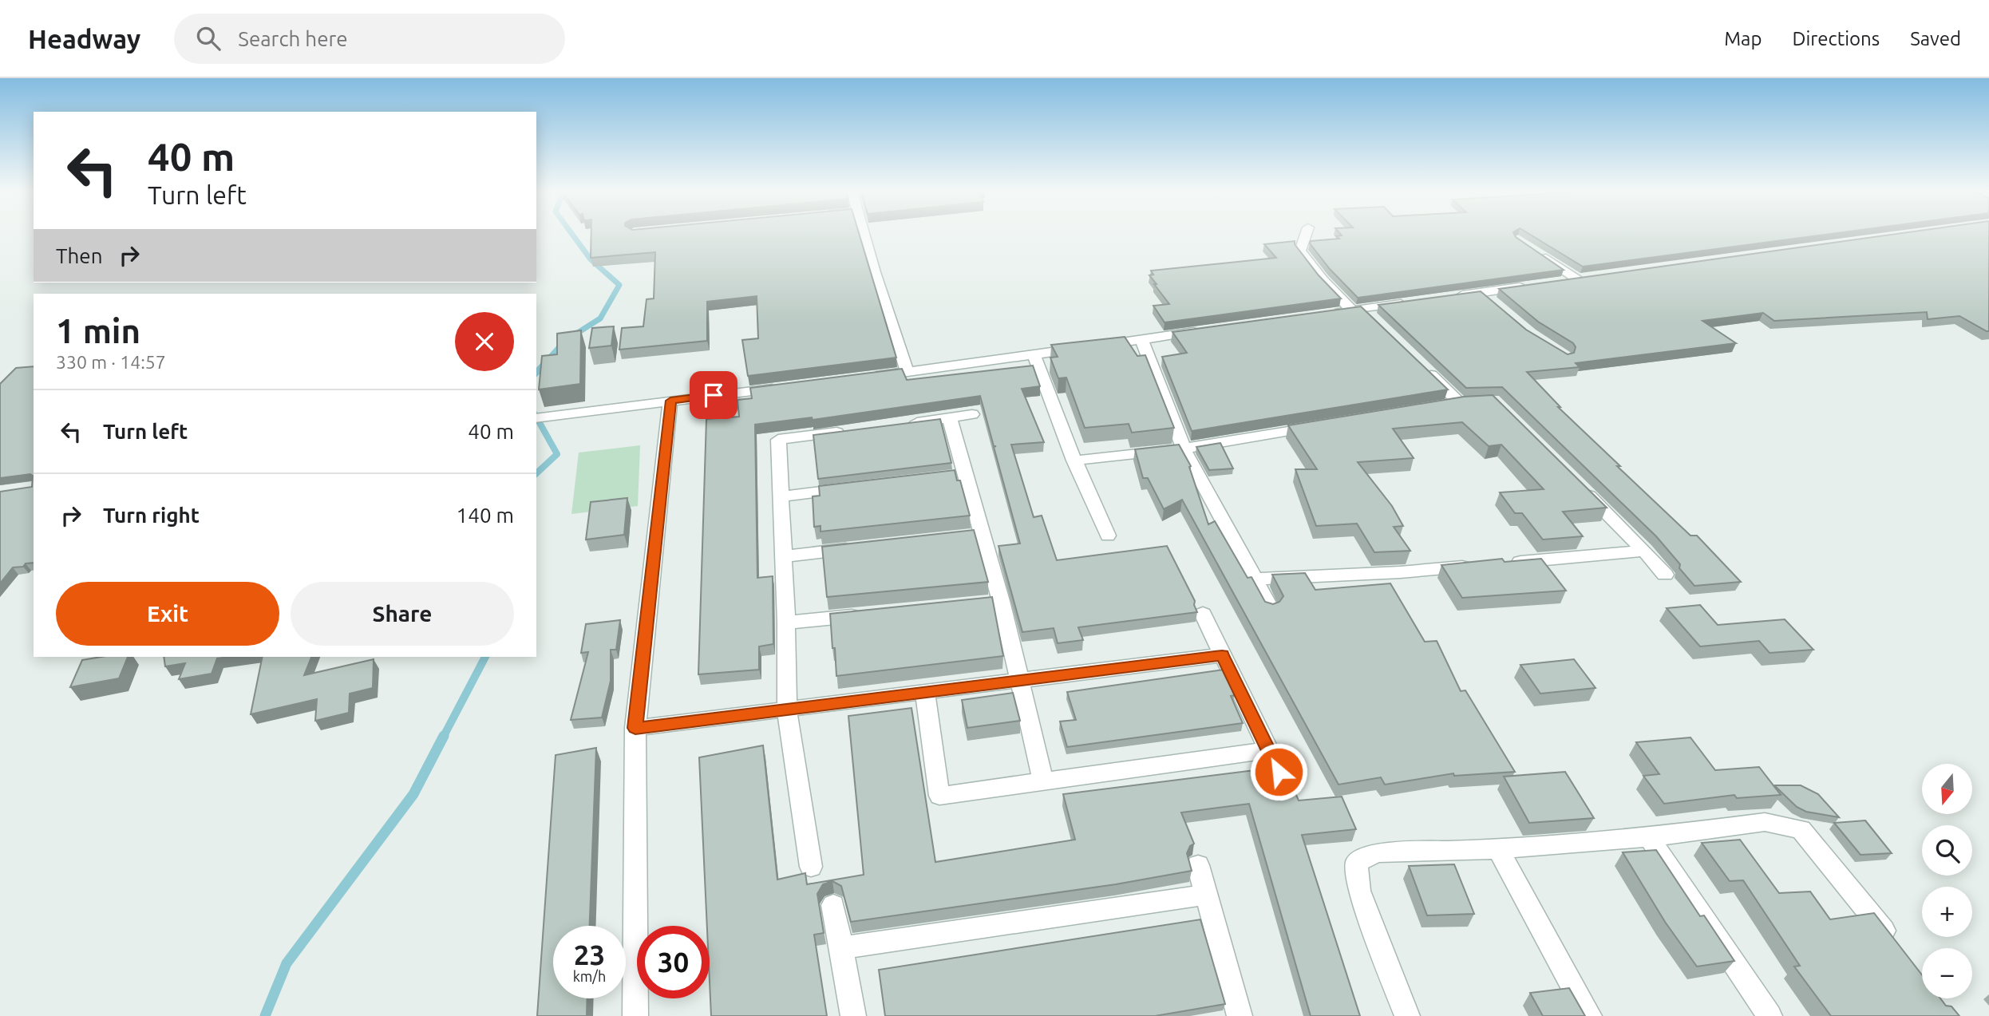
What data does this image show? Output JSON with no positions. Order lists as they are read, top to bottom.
{
  "north": "bottom",
  "page": {
    "header": "Headway",
    "search": "Search here",
    "nav": ["Map", "Directions", "Saved"],
    "turn": ["40 m", "Turn left"],
    "then": "Then",
    "heading": ["1 min", "330 m · 14:57"],
    "list": [
      {
        "name": "Turn left",
        "value": "40 m"
      },
      {
        "name": "Turn right",
        "value": "140 m"
      }
    ],
    "buttons": ["Exit", "Share"],
    "map_buttons": ["+", "−"],
    "speed": "23 km/h",
    "limit": "30"
  }
}
